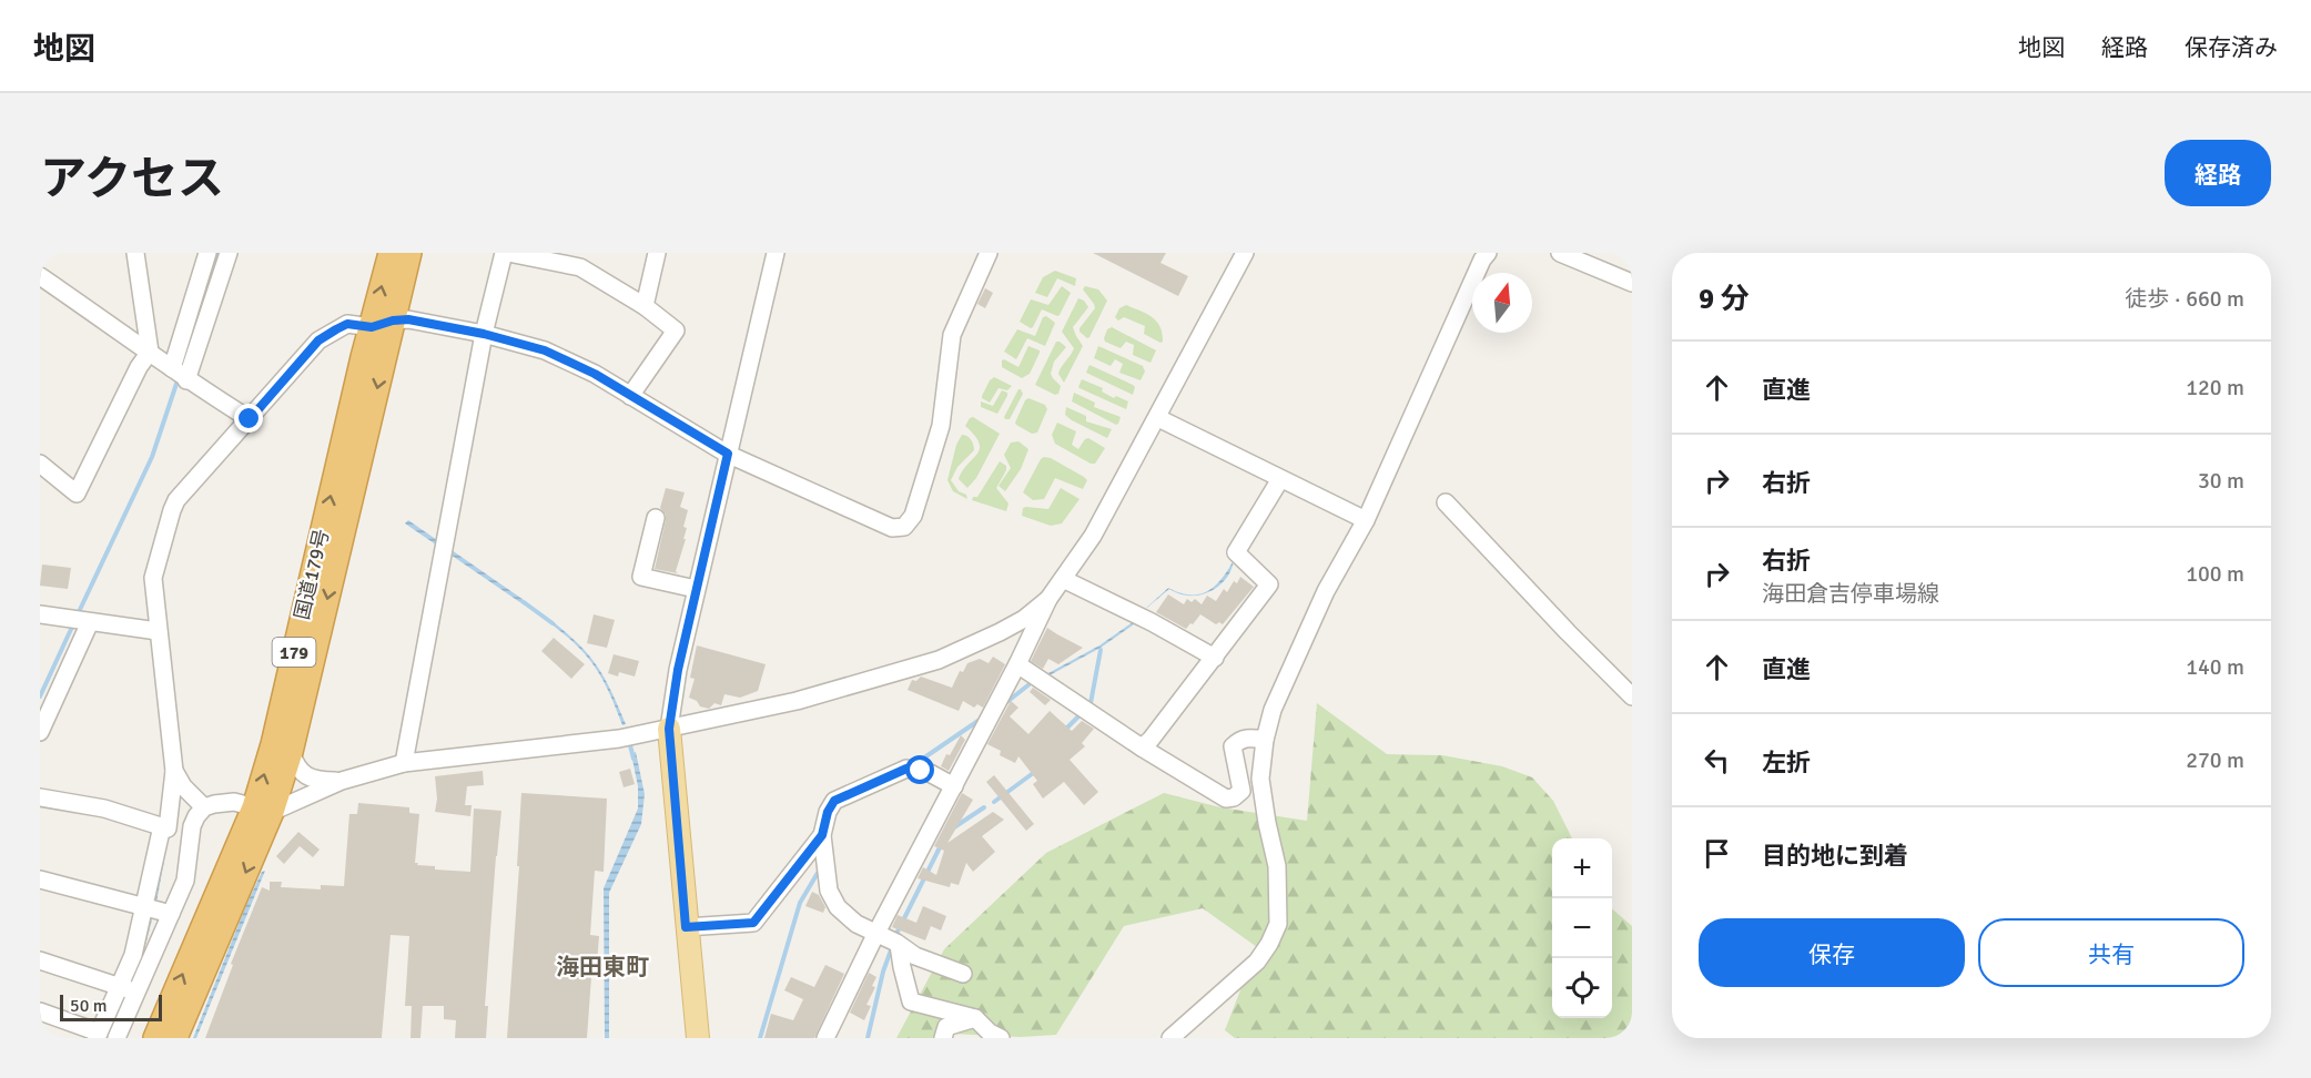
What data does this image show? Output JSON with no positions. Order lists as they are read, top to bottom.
{
  "streets": {
    "highway": ["国道179号", "179"]
  },
  "districts": ["海田東町"],
  "scale_bar": "50 m",
  "north": "top",
  "page": {
    "header": "地図",
    "nav": ["地図", "経路", "保存済み"],
    "title": "アクセス",
    "buttons": [
      "経路",
      ["保存", "共有"]
    ],
    "heading": ["9 分", "徒歩 · 660 m"],
    "list": [
      ["直進", "120 m"],
      ["右折", "30 m"],
      ["右折", "海田倉吉停車場線", "100 m"],
      ["直進", "140 m"],
      ["左折", "270 m"],
      "目的地に到着"
    ],
    "map_buttons": ["+", "−"],
    "scale": "50 m"
  }
}
